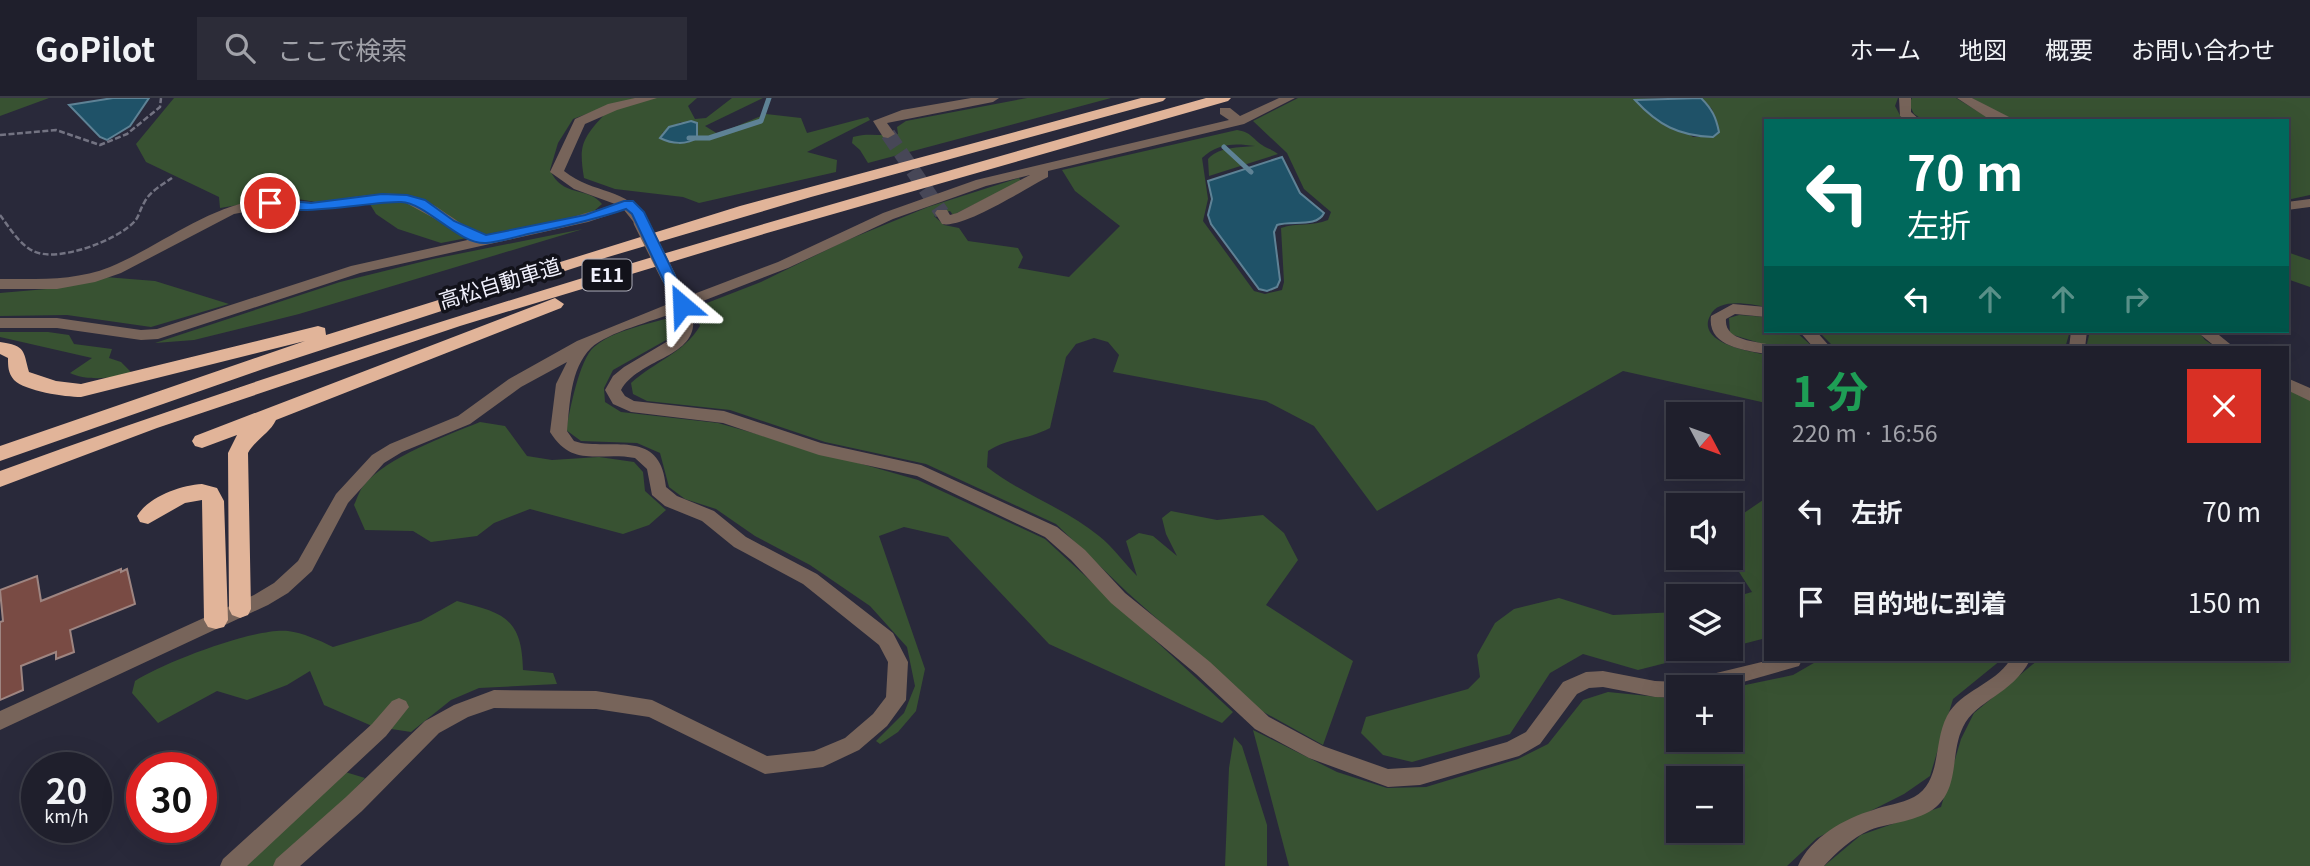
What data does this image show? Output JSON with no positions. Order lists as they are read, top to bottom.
{
  "streets": {
    "highway": ["E11", "高松自動車道"]
  },
  "north": "bottom right",
  "page": {
    "header": "GoPilot",
    "search": "ここで検索",
    "nav": [
      "ホーム",
      "地図",
      "概要",
      "お問い合わせ"
    ],
    "turn": ["70 m", "左折"],
    "heading": ["1 分", "220 m · 16:56"],
    "map_buttons": ["+", "−"],
    "list": [
      {
        "name": "左折",
        "value": "70 m"
      },
      {
        "name": "目的地に到着",
        "value": "150 m"
      }
    ],
    "speed": "20 km/h",
    "limit": "30"
  }
}
